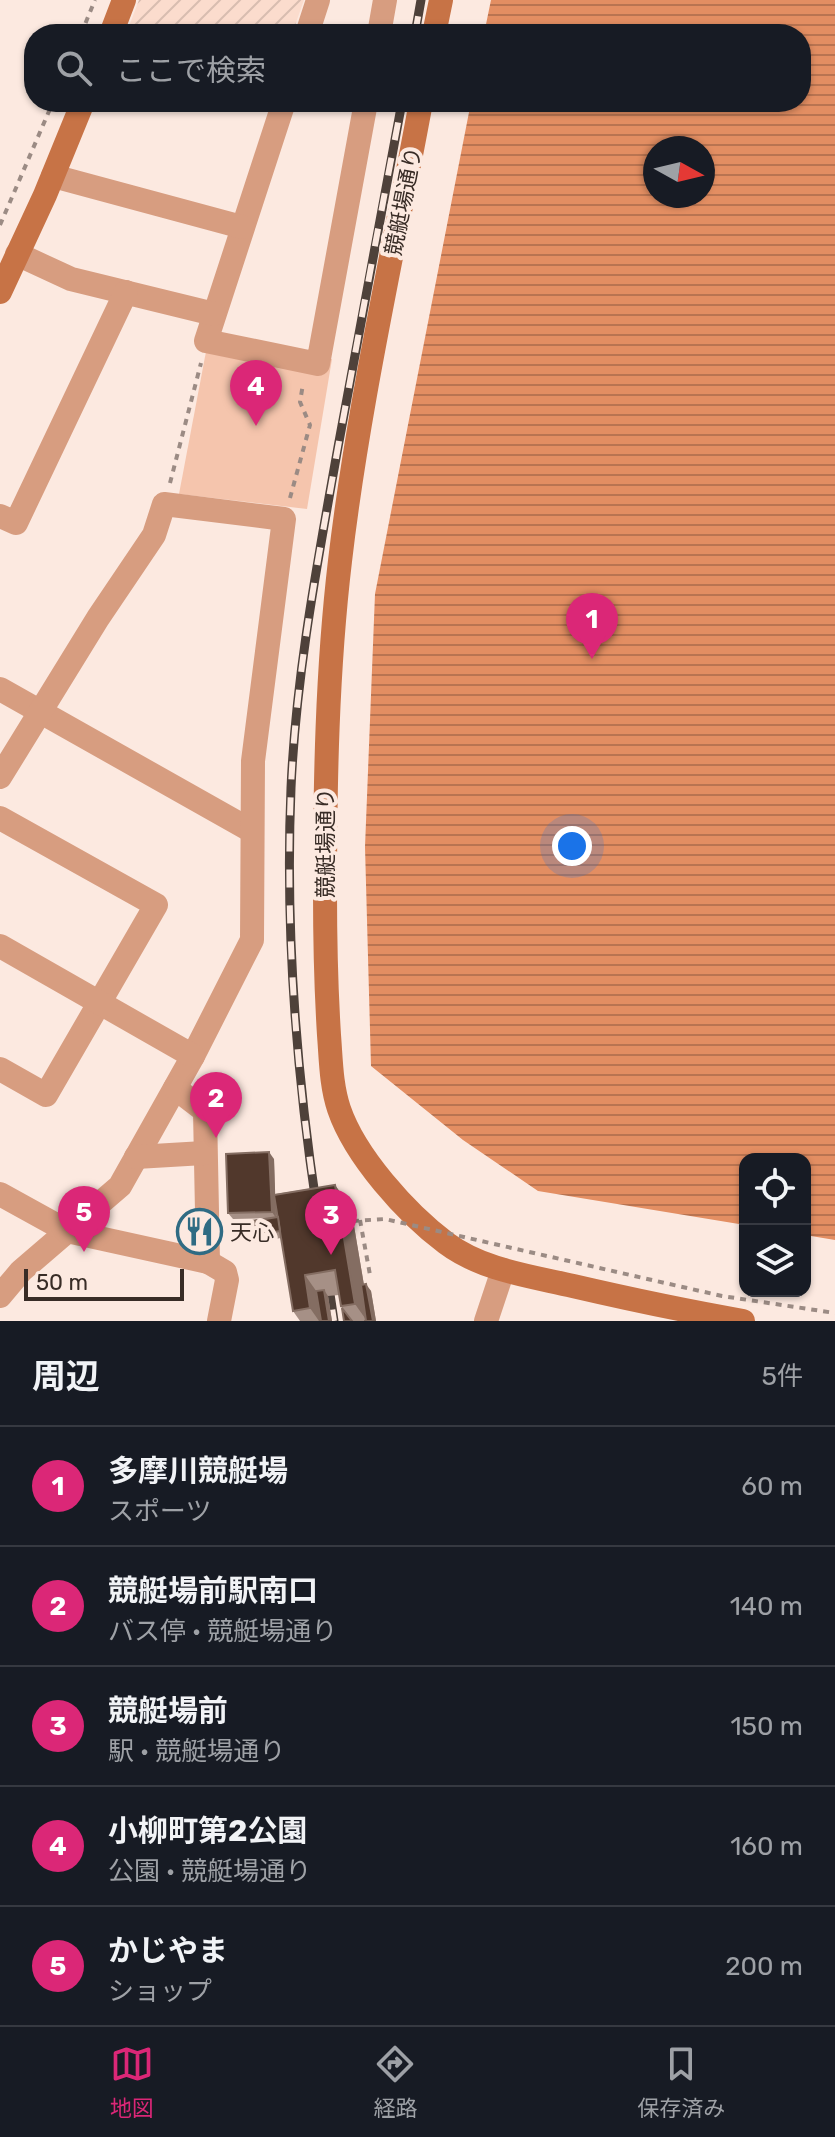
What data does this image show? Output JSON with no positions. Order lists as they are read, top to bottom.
{
  "streets": {
    "street": ["競艇場通り"]
  },
  "places": {
    "restaurant": ["天心"]
  },
  "scale_bar": "50 m",
  "north": "right",
  "page": {
    "search": "ここで検索",
    "pins": [
      "4",
      "1",
      "2",
      "5",
      "3"
    ],
    "scale": "50 m",
    "heading": ["周辺", "5件"],
    "list": [
      {
        "mark": "1",
        "name": "多摩川競艇場",
        "note": "スポーツ",
        "value": "60 m"
      },
      {
        "mark": "2",
        "name": "競艇場前駅南口",
        "note": "バス停 · 競艇場通り",
        "value": "140 m"
      },
      {
        "mark": "3",
        "name": "競艇場前",
        "note": "駅 · 競艇場通り",
        "value": "150 m"
      },
      {
        "mark": "4",
        "name": "小柳町第2公園",
        "note": "公園 · 競艇場通り",
        "value": "160 m"
      },
      {
        "mark": "5",
        "name": "かじやま",
        "note": "ショップ",
        "value": "200 m"
      }
    ],
    "nav": ["地図", "経路", "保存済み"]
  }
}
